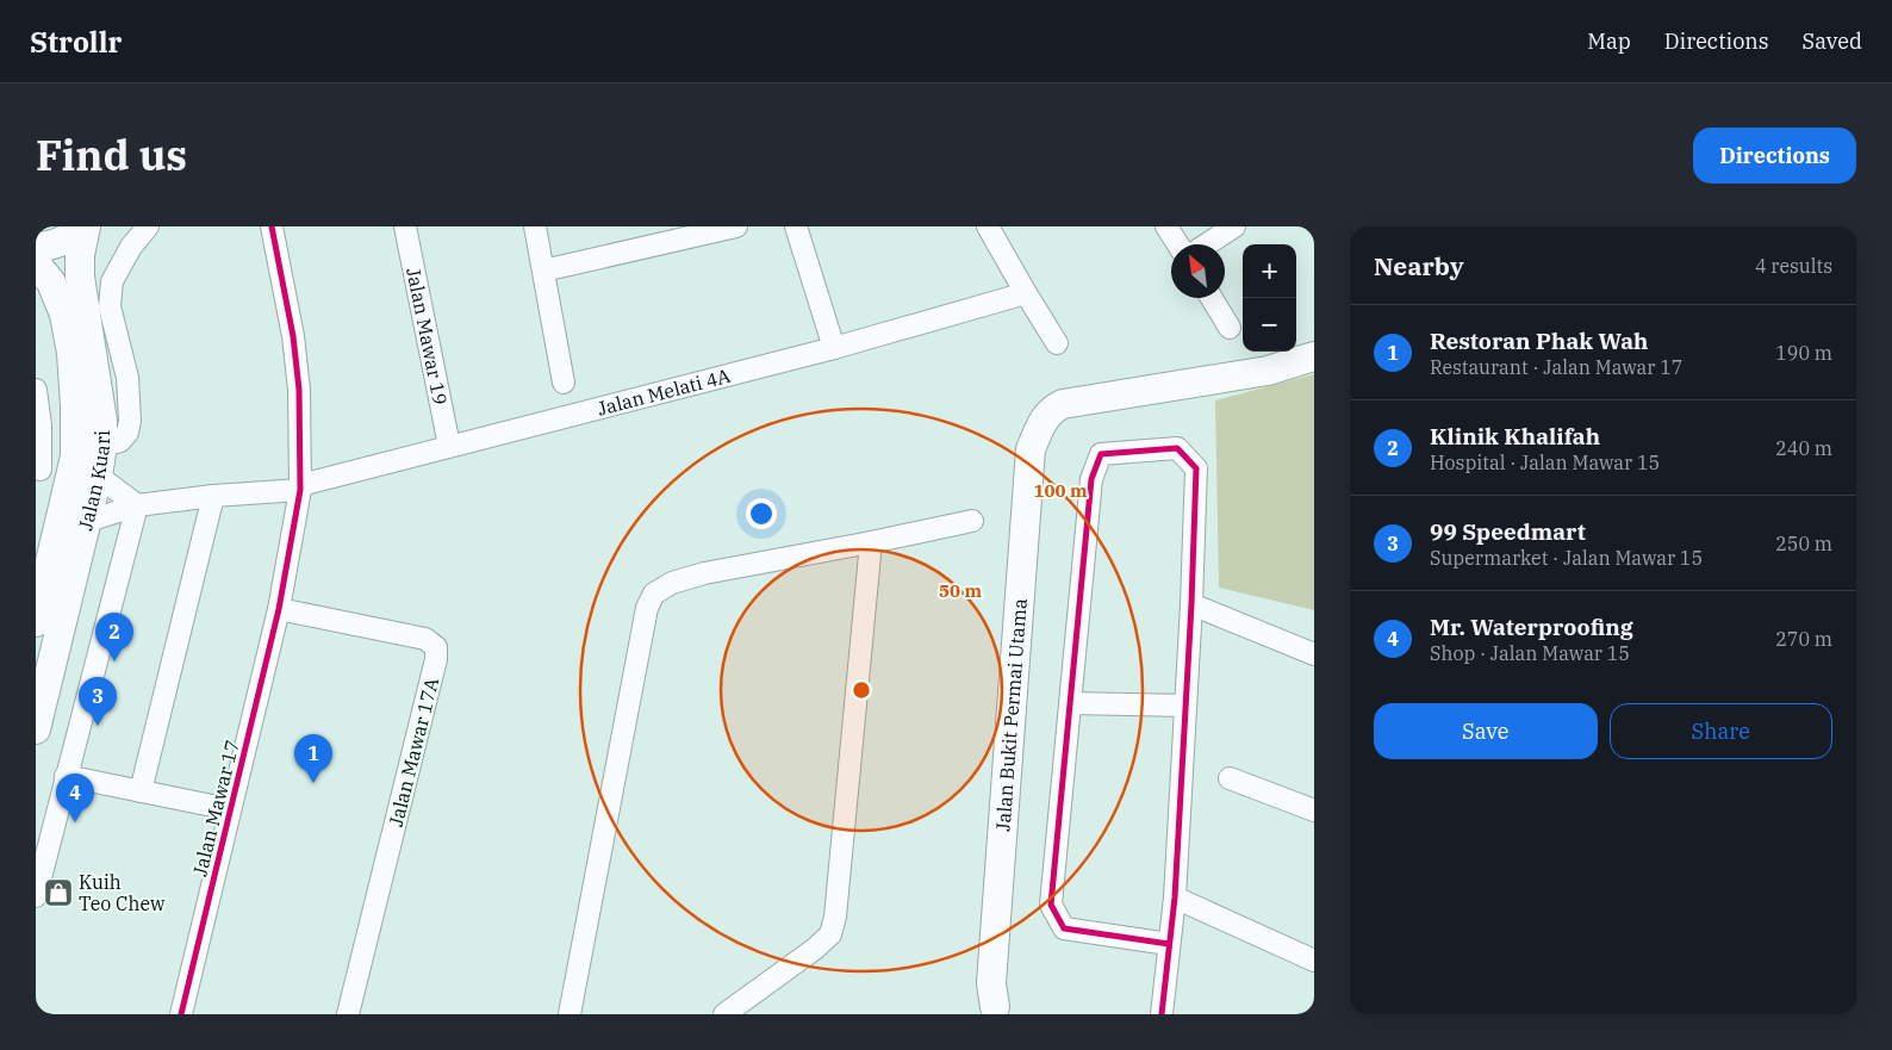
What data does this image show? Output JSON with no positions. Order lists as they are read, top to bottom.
{
  "streets": {
    "street": [
      "Jalan Mawar 19",
      "Jalan Melati 4A",
      "Jalan Kuari",
      "Jalan Bukit Permai Utama",
      "Jalan Mawar 17A",
      "Jalan Mawar 17"
    ]
  },
  "crossings": [
    ["Jalan Mawar 19", "Jalan Melati 4A"],
    ["Jalan Melati 4A", "Jalan Mawar 17"],
    ["Jalan Mawar 17A", "Jalan Mawar 17"]
  ],
  "places": {
    "shop": ["Kuih Teo Chew"]
  },
  "north": "top left",
  "page": {
    "header": "Strollr",
    "nav": ["Map", "Directions", "Saved"],
    "title": "Find us",
    "buttons": [
      "Directions",
      ["Save", "Share"]
    ],
    "heading": ["Nearby", "4 results"],
    "map_buttons": ["+", "−"],
    "list": [
      {
        "mark": "1",
        "name": "Restoran Phak Wah",
        "note": "Restaurant · Jalan Mawar 17",
        "value": "190 m"
      },
      {
        "mark": "2",
        "name": "Klinik Khalifah",
        "note": "Hospital · Jalan Mawar 15",
        "value": "240 m"
      },
      {
        "mark": "3",
        "name": "99 Speedmart",
        "note": "Supermarket · Jalan Mawar 15",
        "value": "250 m"
      },
      {
        "mark": "4",
        "name": "Mr. Waterproofing",
        "note": "Shop · Jalan Mawar 15",
        "value": "270 m"
      }
    ],
    "pins": [
      "2",
      "3",
      "1",
      "4"
    ]
  },
  "rings": ["100 m", "50 m"]
}
